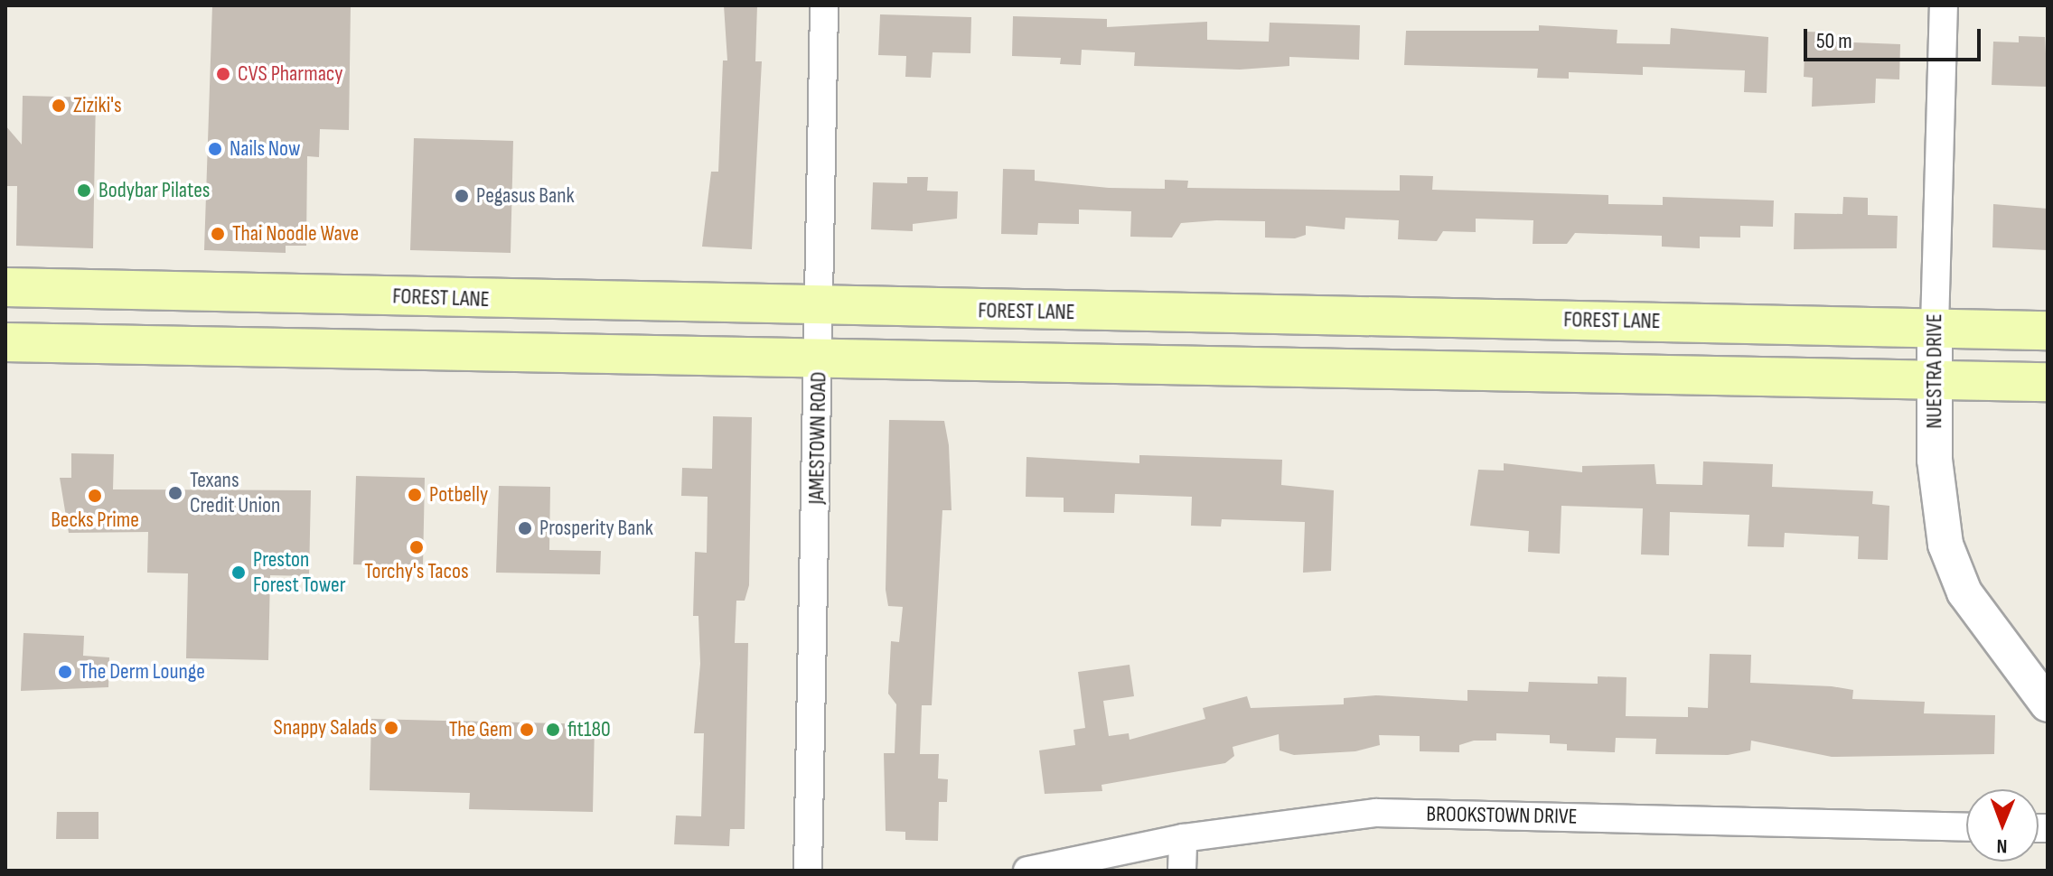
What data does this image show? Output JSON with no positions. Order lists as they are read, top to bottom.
{
  "streets": {
    "main road": ["FOREST LANE"],
    "street": ["NUESTRA DRIVE", "JAMESTOWN ROAD", "BROOKSTOWN DRIVE"]
  },
  "crossings": [
    ["FOREST LANE", "NUESTRA DRIVE"],
    ["FOREST LANE", "JAMESTOWN ROAD"]
  ],
  "places": [
    "CVS Pharmacy",
    "Ziziki's",
    "Nails Now",
    "Bodybar Pilates",
    "Pegasus Bank",
    "Thai Noodle Wave",
    "Texans Credit Union",
    "Potbelly",
    "Becks Prime",
    "Prosperity Bank",
    "Torchy's Tacos",
    "Preston Forest Tower",
    "The Derm Lounge",
    "Snappy Salads",
    "The Gem",
    "fit180"
  ],
  "scale_bar": "50 m",
  "north": "bottom"
}
